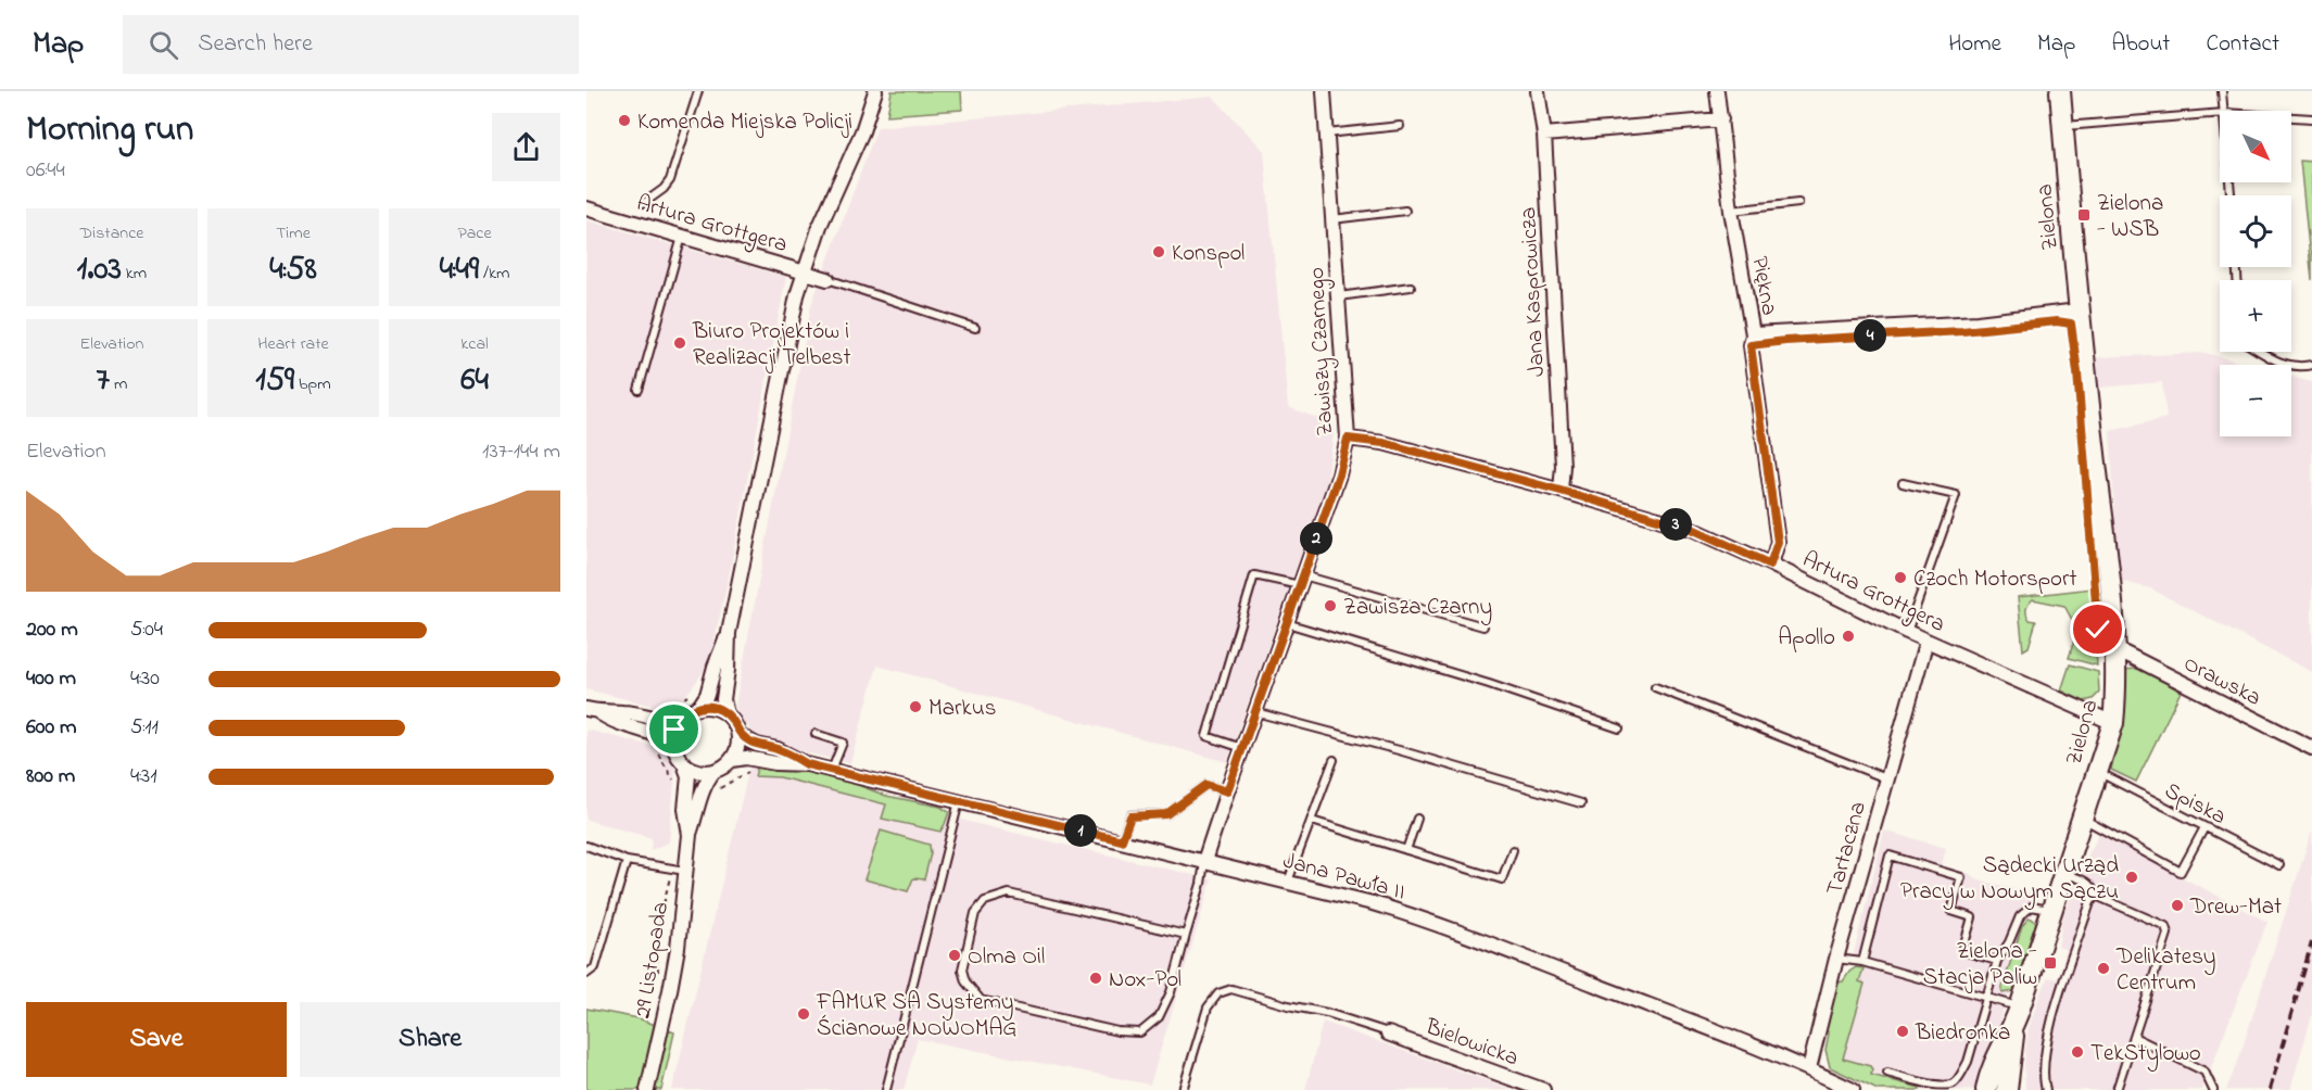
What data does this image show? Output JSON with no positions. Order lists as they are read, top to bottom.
{
  "streets": {
    "street": [
      "Zielona",
      "Artura Grottgera",
      "Piękna",
      "Jana Kasprowicza",
      "Zawiszy Czarnego",
      "Orawska",
      "Tartaczna",
      "Jana Pawła II",
      "29 Listopada",
      "Bielowicka"
    ],
    "lane": ["Spiska"]
  },
  "crossings": [
    ["Zielona", "Artura Grottgera"],
    ["Zielona", "Orawska"],
    ["Zielona", "Spiska"],
    ["Artura Grottgera", "Piękna"],
    ["Artura Grottgera", "Jana Kasprowicza"],
    ["Artura Grottgera", "Zawiszy Czarnego"],
    ["Artura Grottgera", "Tartaczna"],
    ["Zawiszy Czarnego", "Jana Pawła II"],
    ["Tartaczna", "Jana Pawła II"],
    ["Jana Pawła II", "29 Listopada"]
  ],
  "places": {
    "other": [
      "Komenda Miejska Policji",
      "Konspol",
      "Biuro Projektów i Realizacji Telbest",
      "Czoch Motorsport",
      "Zawisza Czarny",
      "Apollo",
      "Markus",
      "Sądecki Urząd Pracy w Nowym Sączu",
      "Drew-Mat",
      "Olma Oil",
      "Delikatesy Centrum",
      "Nox-Pol",
      "FAMUR SA Systemy Ścianowe NOWOMAG",
      "Biedronka",
      "TekStylowo"
    ],
    "transit": ["Zielona - WSB", "Zielona - Stacja Paliw"]
  },
  "north": "bottom right",
  "page": {
    "header": "Map",
    "search": "Search here",
    "nav": [
      "Home",
      "Map",
      "About",
      "Contact"
    ],
    "heading": ["Morning run", "06:44"],
    "map_buttons": ["+", "−"],
    "stats": [
      ["Distance", "1.03 km"],
      ["Time", "4:58"],
      ["Pace", "4:49 /km"],
      ["Elevation", "7 m"],
      ["Heart rate", "159 bpm"],
      ["kcal", "64"]
    ],
    "pins": [
      "4",
      "3",
      "2",
      "1"
    ],
    "chart": ["Elevation", "137–144 m"],
    "list": [
      {
        "name": "200 m",
        "note": "5:04"
      },
      {
        "name": "400 m",
        "note": "4:30"
      },
      {
        "name": "600 m",
        "note": "5:11"
      },
      {
        "name": "800 m",
        "note": "4:31"
      }
    ],
    "buttons": ["Save", "Share"]
  }
}
